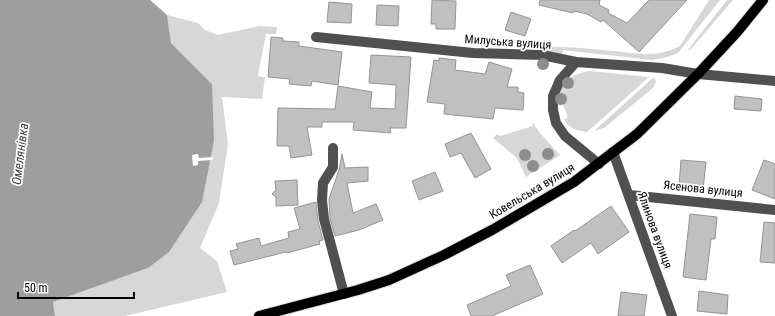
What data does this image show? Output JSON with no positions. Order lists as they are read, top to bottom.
{
  "streets": {
    "main road": ["Ковельська вулиця"],
    "street": ["Милуська вулиця", "Ясенова вулиця", "Ялинова вулиця"]
  },
  "crossings": [
    ["Милуська вулиця", "Ковельська вулиця"],
    ["Ясенова вулиця", "Ялинова вулиця"],
    ["Ковельська вулиця", "Ялинова вулиця"]
  ],
  "water": ["Омелянівка"],
  "scale_bar": "50 m"
}
